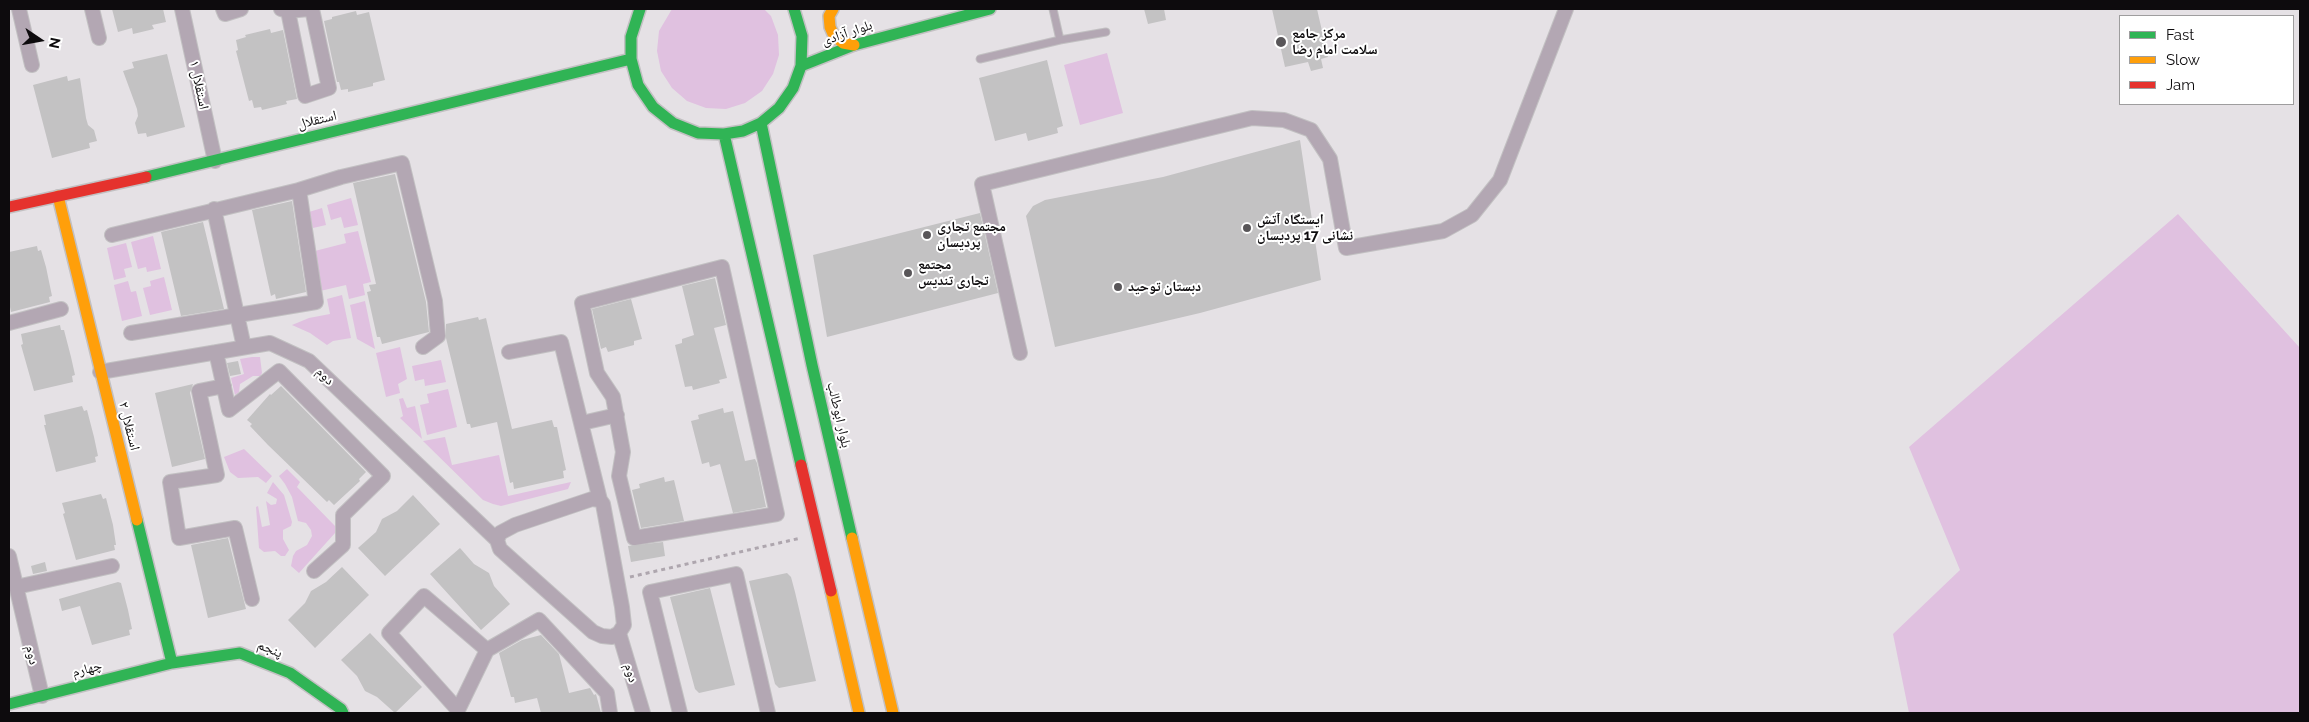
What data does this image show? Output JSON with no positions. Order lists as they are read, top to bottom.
{
  "streets": {
    "main road": [
      "بلوار آزادی",
      "استقلال",
      "بلوار ابوطالب",
      "استقلال ۲",
      "پنجم",
      "چهارم"
    ],
    "street": ["استقلال ۱", "دوم"]
  },
  "crossings": [
    ["استقلال ۱", "استقلال"],
    ["استقلال", "استقلال ۲"],
    ["دوم", "استقلال ۲"],
    ["دوم", "چهارم"],
    ["استقلال ۲", "پنجم"],
    ["استقلال ۲", "چهارم"],
    ["پنجم", "چهارم"]
  ],
  "places": [
    "مرکز جامع سلامت امام رضا",
    "ایستگاه آتش نشانی 17 پردیسان",
    "مجتمع تجاری پردیسان",
    "مجتمع تجاری تندیس",
    "دبستان توحید"
  ],
  "legend": ["Fast", "Slow", "Jam"],
  "north": "right"
}
